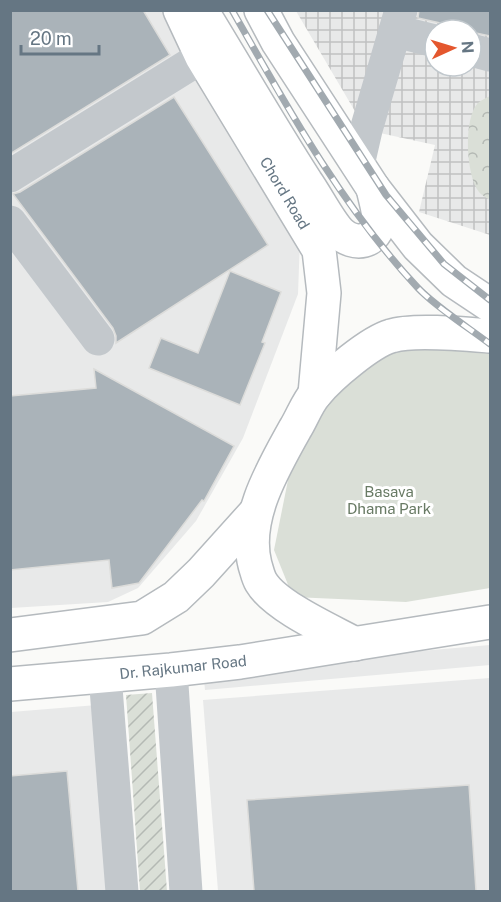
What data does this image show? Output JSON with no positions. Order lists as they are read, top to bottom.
{
  "streets": {
    "main road": ["Chord Road", "Dr. Rajkumar Road"]
  },
  "parks": ["Basava Dhama Park"],
  "scale_bar": "20 m",
  "north": "right"
}
